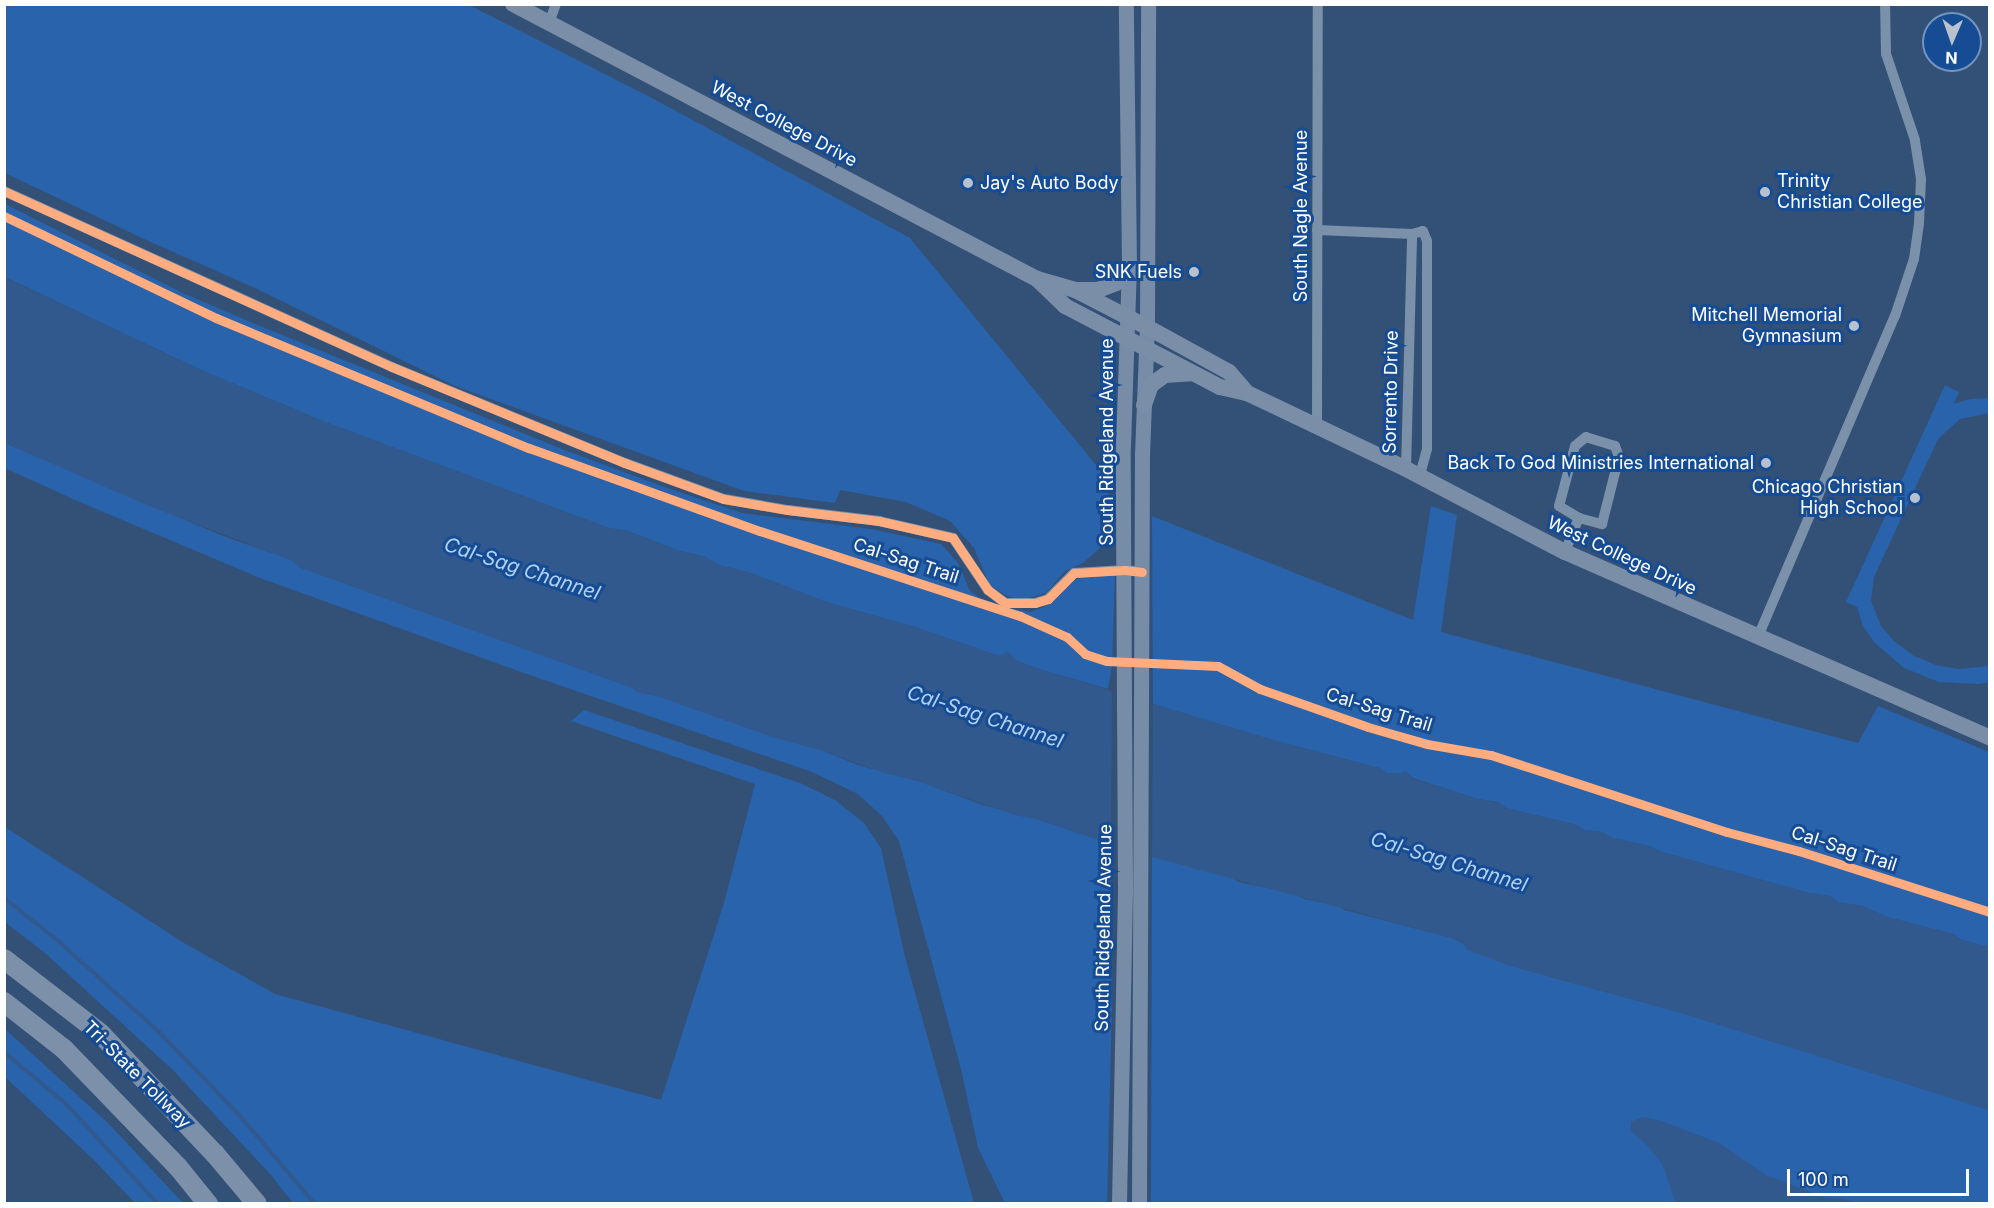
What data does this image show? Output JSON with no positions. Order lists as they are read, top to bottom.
{
  "streets": {
    "highway": ["Tri-State Tollway"],
    "main road": ["West College Drive", "South Ridgeland Avenue"],
    "street": ["South Nagle Avenue", "Sorrento Drive"],
    "cycle path": ["Cal-Sag Trail"]
  },
  "crossings": [
    ["West College Drive", "South Nagle Avenue"],
    ["West College Drive", "Sorrento Drive"],
    ["West College Drive", "South Ridgeland Avenue"]
  ],
  "water": ["Cal-Sag Channel"],
  "places": [
    "Jay's Auto Body",
    "Trinity Christian College",
    "SNK Fuels",
    "Mitchell Memorial Gymnasium",
    "Back To God Ministries International",
    "Chicago Christian High School"
  ],
  "scale_bar": "100 m",
  "north": "bottom"
}
